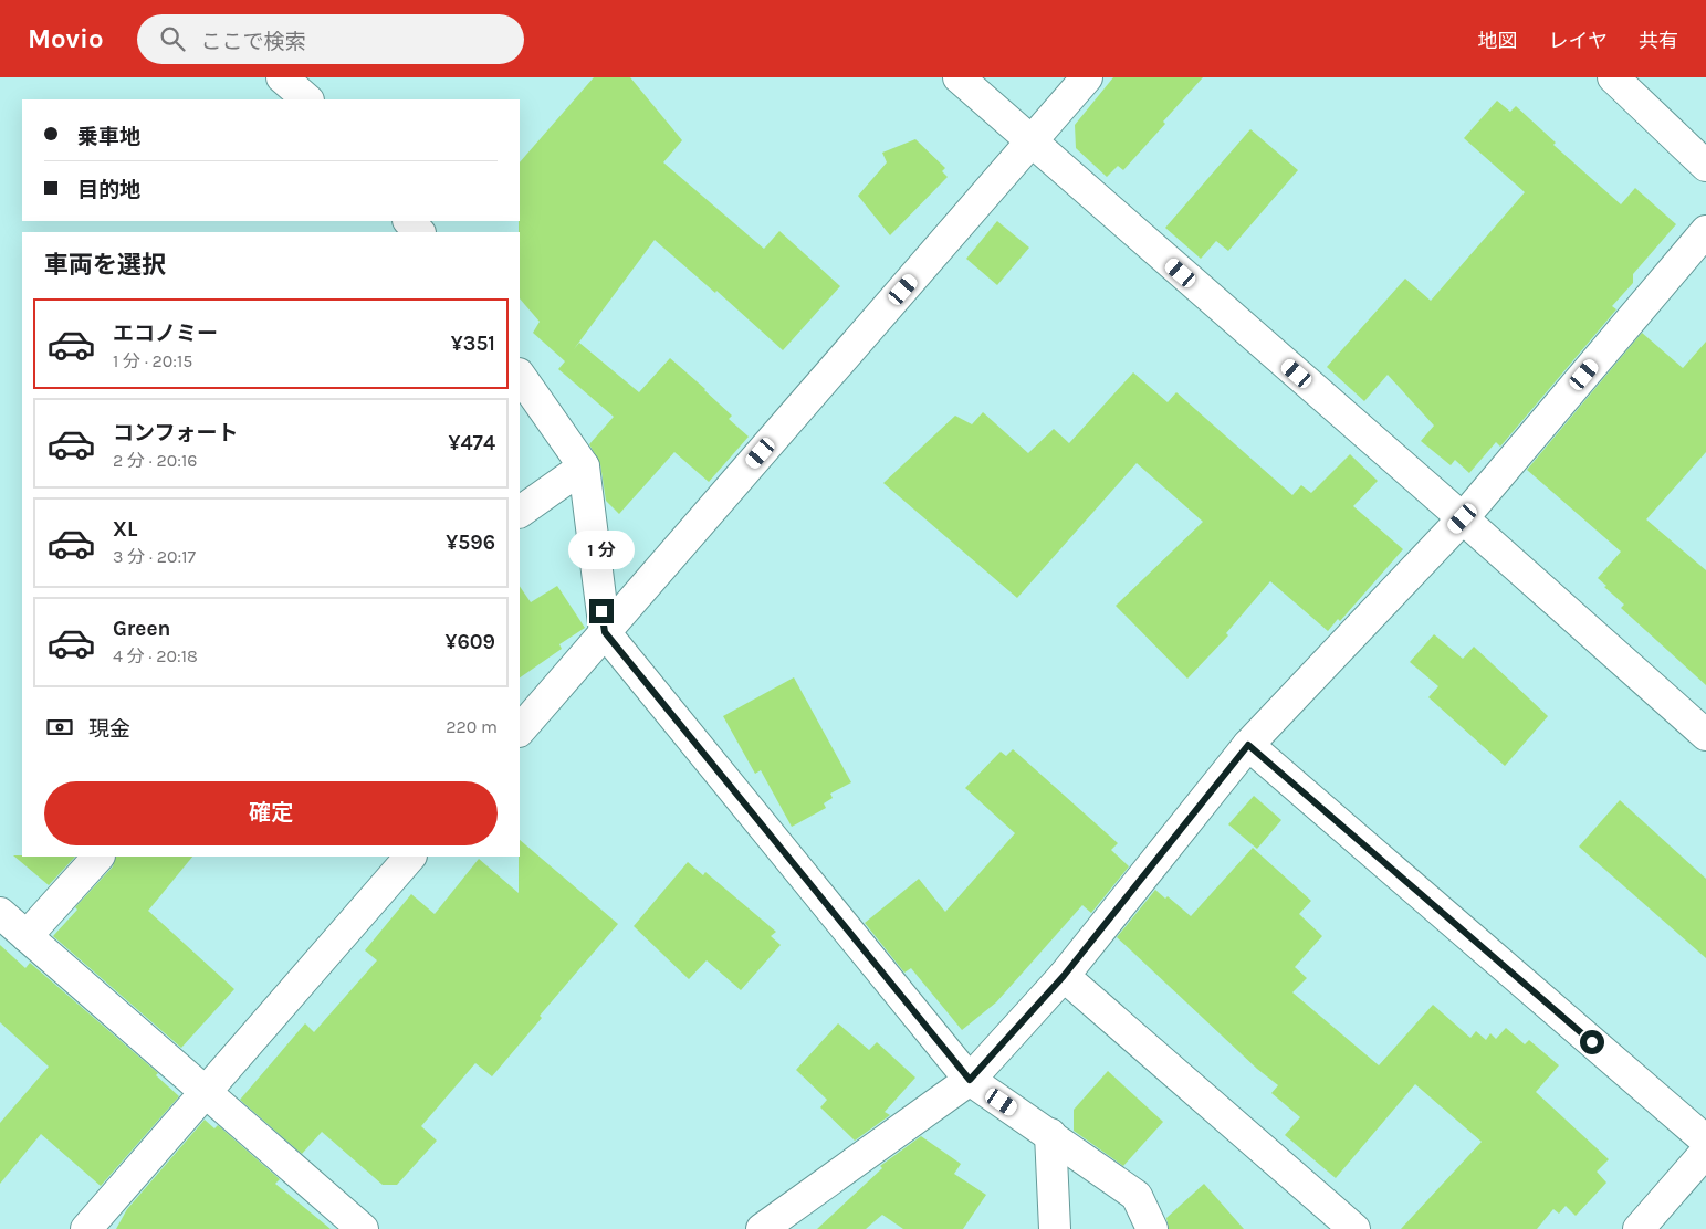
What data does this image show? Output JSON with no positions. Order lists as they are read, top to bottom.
{
  "page": {
    "header": "Movio",
    "search": "ここで検索",
    "nav": ["地図", "レイヤ", "共有"],
    "banner": ["乗車地", "目的地"],
    "heading": "車両を選択",
    "list": [
      {
        "name": "エコノミー",
        "note": "1 分 · 20:15",
        "value": "¥351"
      },
      {
        "name": "コンフォート",
        "note": "2 分 · 20:16",
        "value": "¥474"
      },
      {
        "name": "XL",
        "note": "3 分 · 20:17",
        "value": "¥596"
      },
      {
        "name": "Green",
        "note": "4 分 · 20:18",
        "value": "¥609"
      }
    ],
    "bubble": "1 分",
    "pay": ["現金", "220 m"],
    "buttons": "確定"
  }
}
